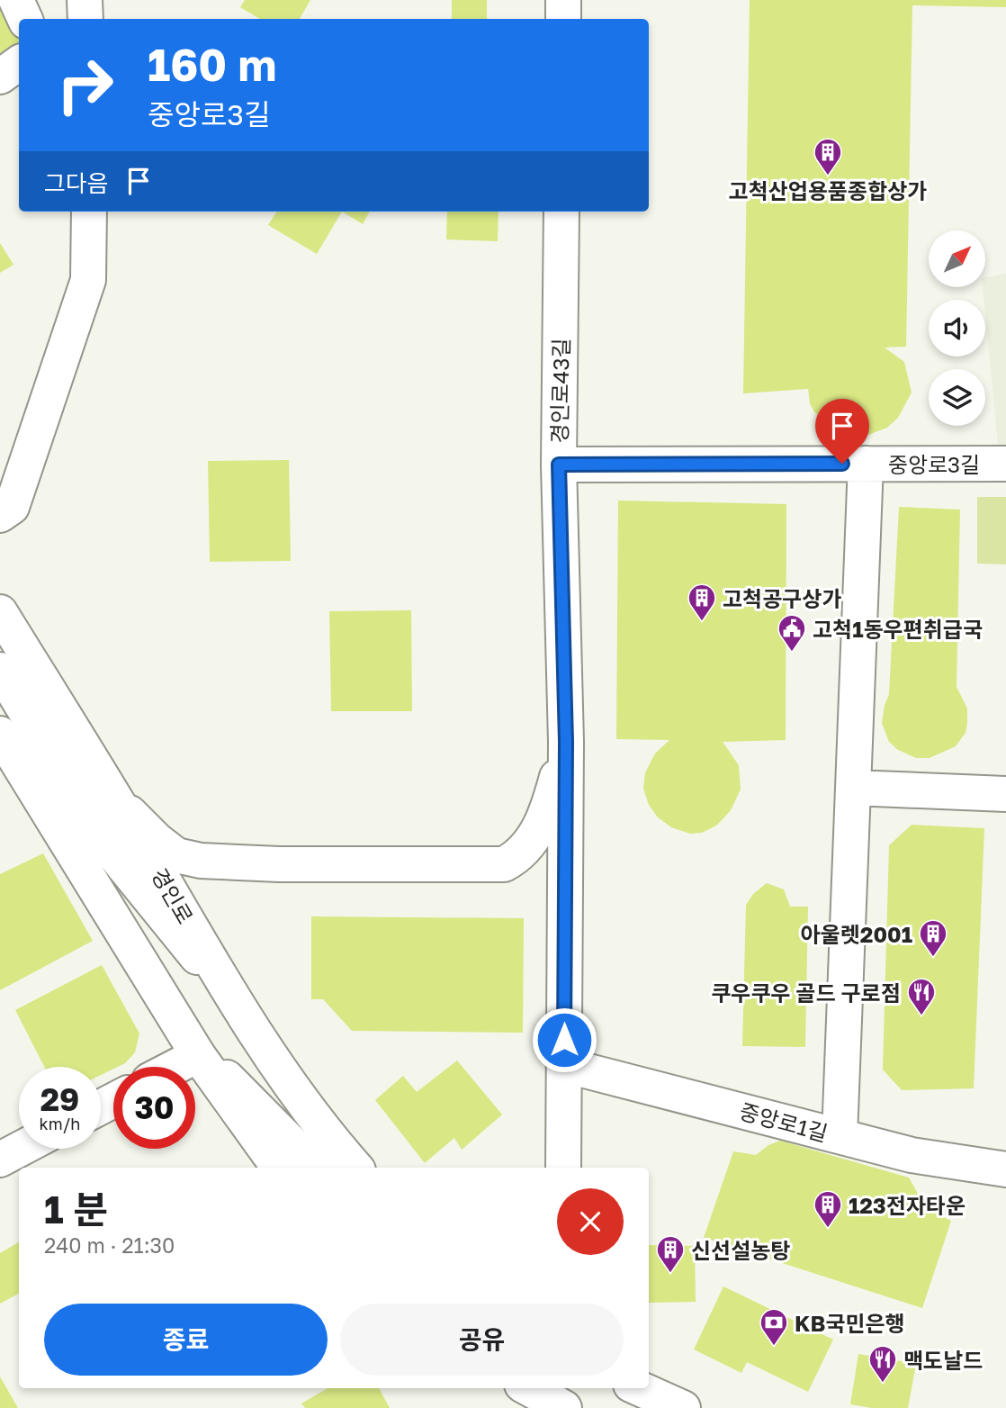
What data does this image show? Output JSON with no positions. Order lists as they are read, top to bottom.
{
  "streets": {
    "street": [
      "경인로43길",
      "중앙로3길",
      "경인로",
      "중앙로1길"
    ]
  },
  "crossings": [
    ["경인로43길", "중앙로3길"],
    ["경인로43길", "중앙로1길"]
  ],
  "places": {
    "building": [
      "고척산업용품종합상가",
      "고척공구상가",
      "아울렛2001",
      "123전자타운",
      "신선설농탕"
    ],
    "public building": ["고척1동우편취급국"],
    "restaurant": ["쿠우쿠우 골드 구로점", "맥도날드"],
    "bank": ["KB국민은행"]
  },
  "north": "top right",
  "page": {
    "turn": ["160 m", "중앙로3길"],
    "then": "그다음",
    "speed": "29 km/h",
    "limit": "30",
    "heading": ["1 분", "240 m · 21:30"],
    "buttons": ["종료", "공유"]
  }
}
